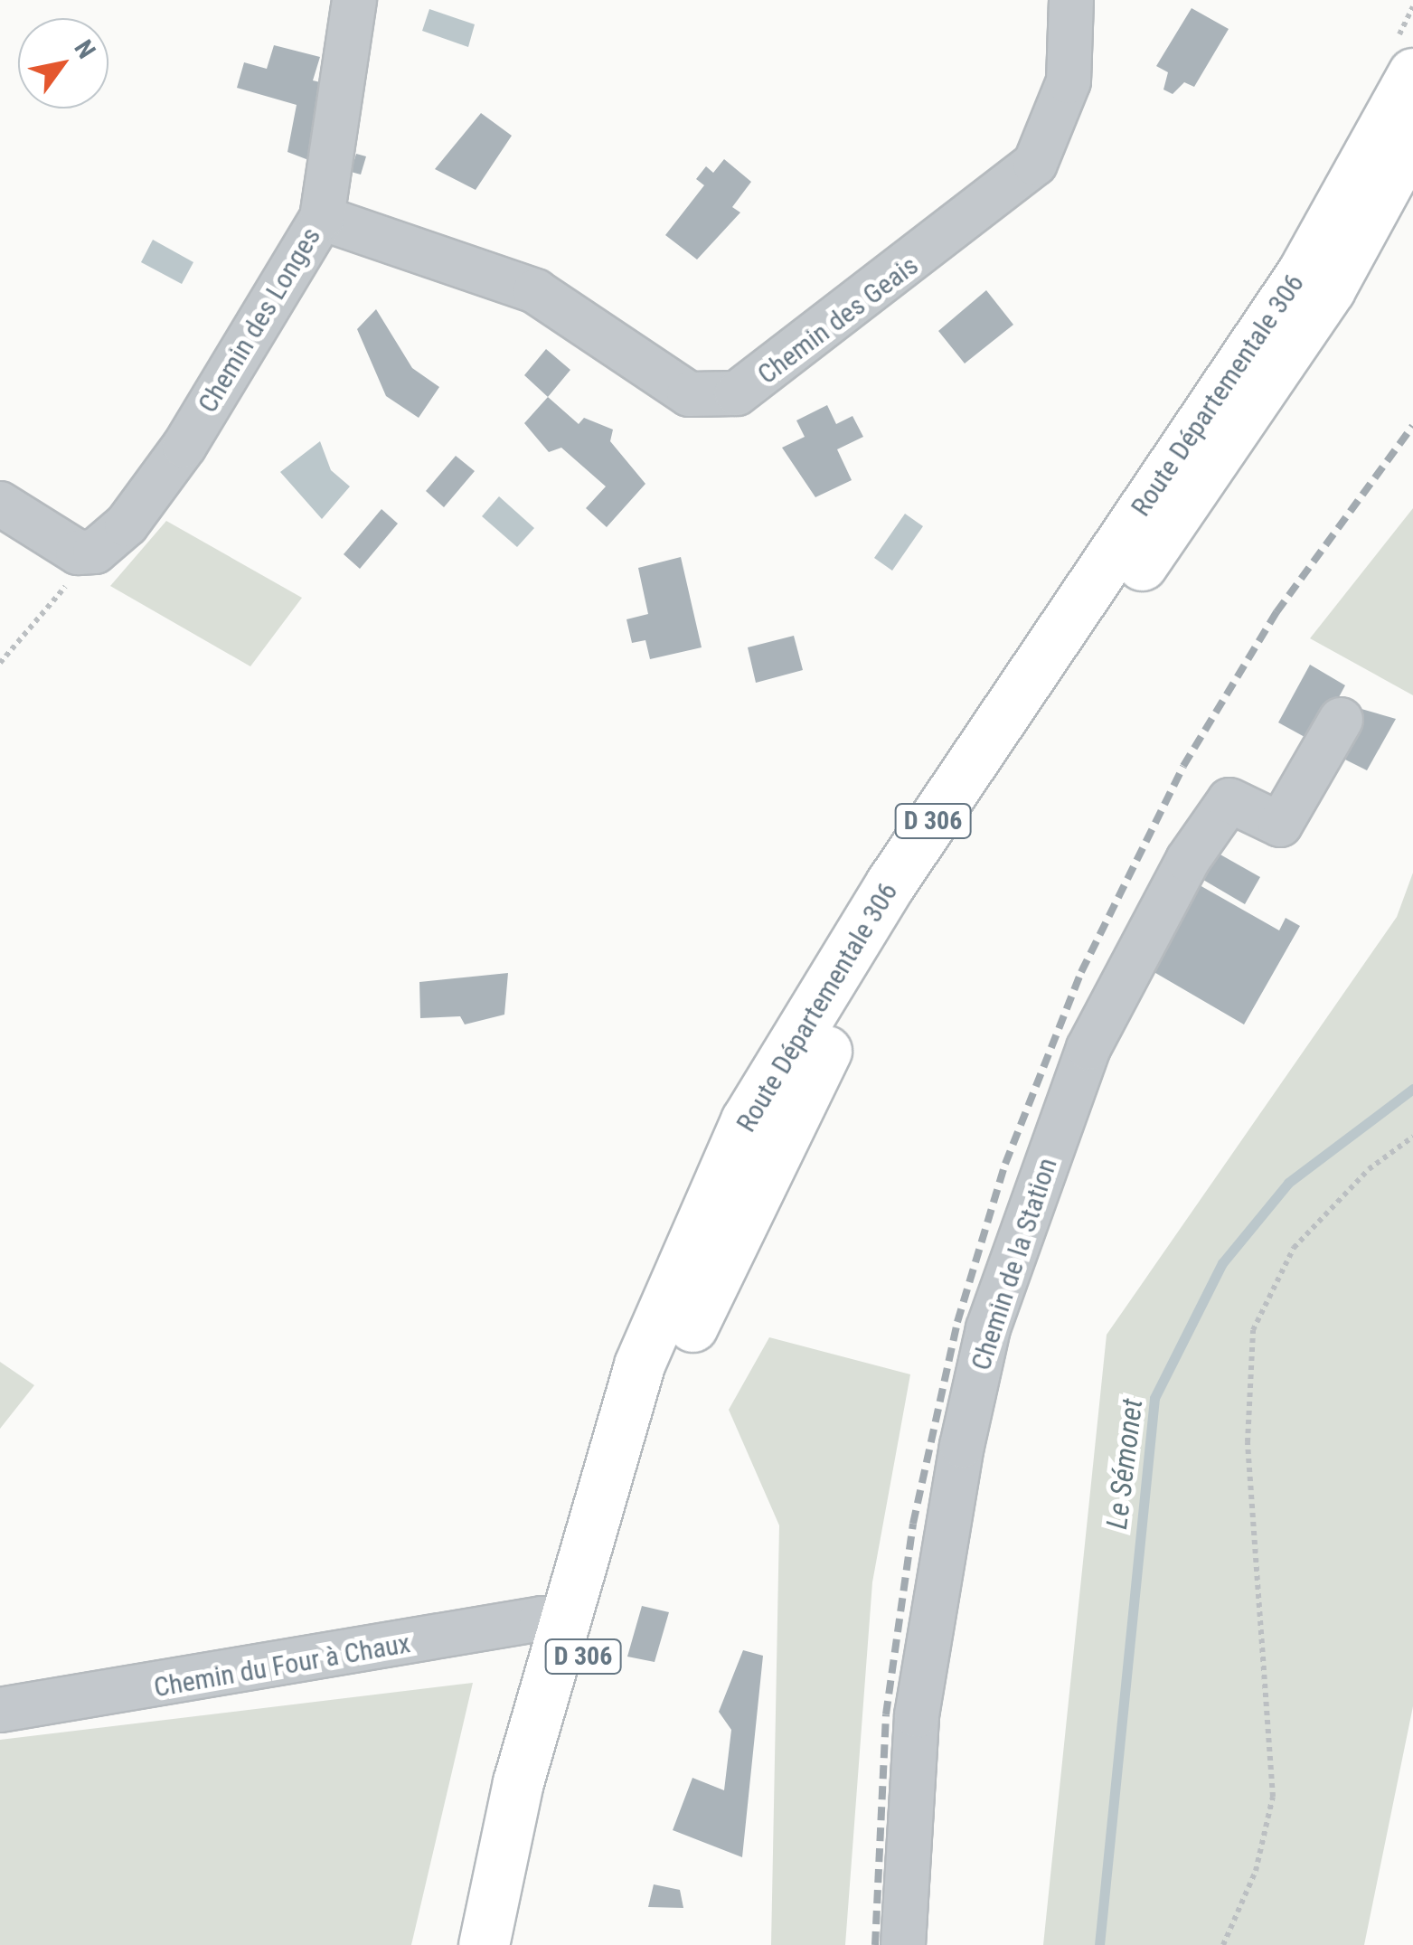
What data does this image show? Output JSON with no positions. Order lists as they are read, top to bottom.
{
  "streets": {
    "main road": ["Route Départementale 306", "D 306"],
    "street": [
      "Chemin des Longes",
      "Chemin des Geais",
      "Chemin de la Station",
      "Chemin du Four à Chaux"
    ]
  },
  "crossings": [
    ["Chemin des Longes", "Chemin des Geais"],
    ["Route Départementale 306", "Chemin du Four à Chaux"]
  ],
  "water": ["Le Sémonet"],
  "north": "top right"
}
